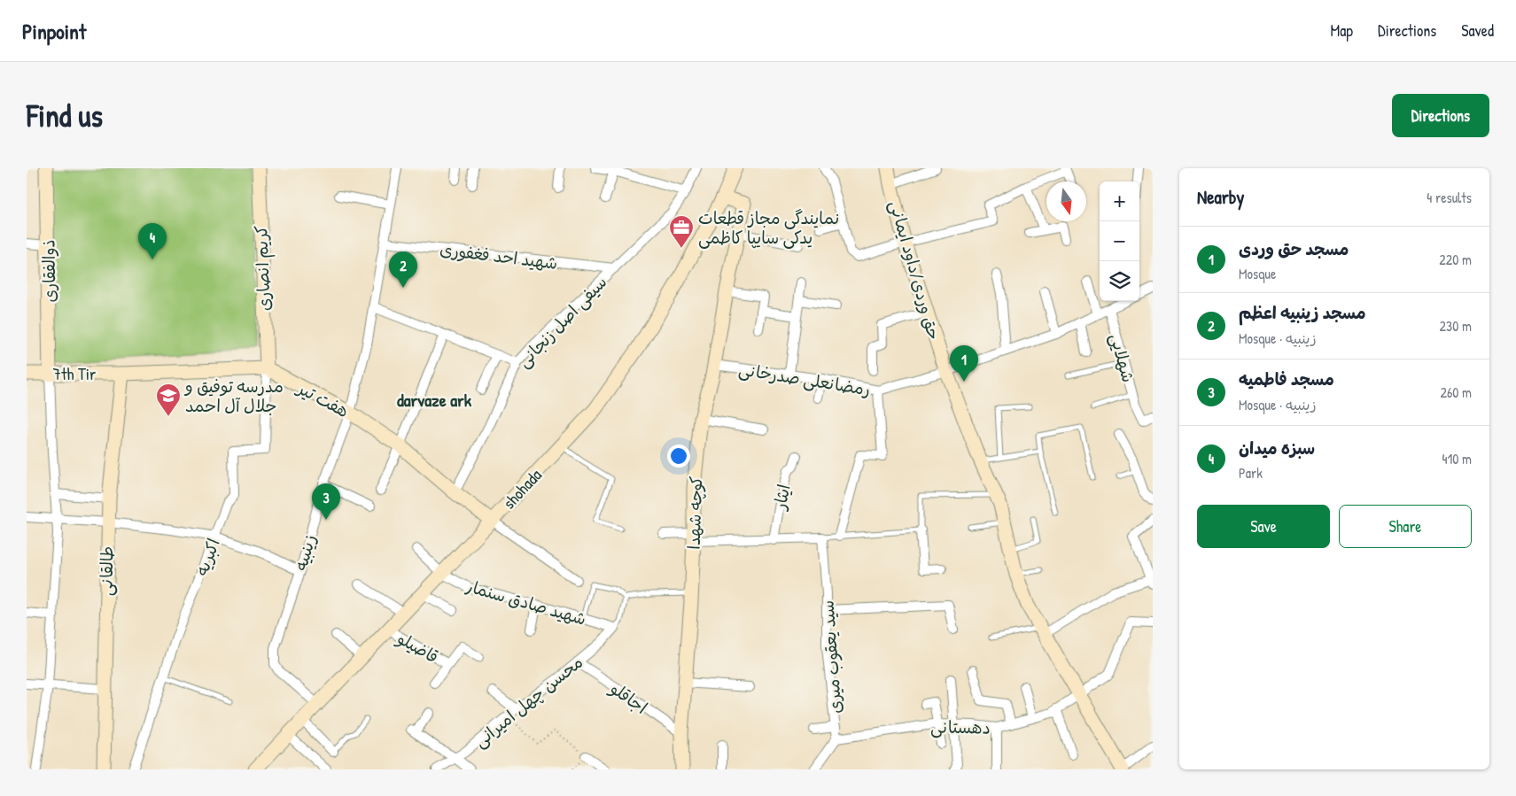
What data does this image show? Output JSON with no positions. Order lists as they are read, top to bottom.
{
  "streets": {
    "street": [
      "شهید احد فغفوری",
      "کریم انصاری",
      "حق وردی/داود ایمانی",
      "ذوالفقاری",
      "سیفی اصل زنجانی",
      "شهلایی",
      "7th Tir",
      "رمضانعلی صدرخانی",
      "هفت تیر",
      "shohada",
      "ایثار",
      "کوچه شهدا",
      "زینبیه",
      "اکبریه",
      "طالقانی",
      "شهید صادق سنمار",
      "قاضیلو",
      "سید یعقوب میری",
      "اجاقلو",
      "محسن چهل امیرانی",
      "دهستانی"
    ]
  },
  "crossings": [
    ["شهید احد فغفوری", "سیفی اصل زنجانی"],
    ["شهید احد فغفوری", "زینبیه"],
    ["کریم انصاری", "هفت تیر"],
    ["کریم انصاری", "اکبریه"],
    ["حق وردی/داود ایمانی", "رمضانعلی صدرخانی"],
    ["حق وردی/داود ایمانی", "دهستانی"],
    ["ذوالفقاری", "7th Tir"],
    ["سیفی اصل زنجانی", "هفت تیر"],
    ["شهلایی", "رمضانعلی صدرخانی"],
    ["7th Tir", "هفت تیر"],
    ["7th Tir", "طالقانی"],
    ["رمضانعلی صدرخانی", "کوچه شهدا"],
    ["هفت تیر", "shohada"],
    ["هفت تیر", "زینبیه"],
    ["هفت تیر", "اکبریه"],
    ["هفت تیر", "طالقانی"],
    ["shohada", "کوچه شهدا"],
    ["shohada", "زینبیه"],
    ["shohada", "شهید صادق سنمار"],
    ["shohada", "قاضیلو"],
    ["کوچه شهدا", "اجاقلو"],
    ["شهید صادق سنمار", "محسن چهل امیرانی"],
    ["سید یعقوب میری", "دهستانی"],
    ["اجاقلو", "محسن چهل امیرانی"]
  ],
  "districts": ["darvaze ark"],
  "places": {
    "office": ["نمایندگی مجاز قطعات یدکی سایپا کاظمی"],
    "school or university": ["مدرسه توفیق و جلال آل احمد"]
  },
  "north": "bottom",
  "page": {
    "header": "Pinpoint",
    "nav": ["Map", "Directions", "Saved"],
    "buttons": [
      "Directions",
      ["Save", "Share"]
    ],
    "title": "Find us",
    "heading": ["Nearby", "4 results"],
    "map_buttons": ["+", "−"],
    "pins": [
      "4",
      "2",
      "1",
      "3"
    ],
    "list": [
      {
        "mark": "1",
        "name": "مسجد حق وردی",
        "note": "Mosque",
        "value": "220 m"
      },
      {
        "mark": "2",
        "name": "مسجد زینبیه اعظم",
        "note": "Mosque · زینبیه",
        "value": "230 m"
      },
      {
        "mark": "3",
        "name": "مسجد فاطمیه",
        "note": "Mosque · زینبیه",
        "value": "260 m"
      },
      {
        "mark": "4",
        "name": "سبزه میدان",
        "note": "Park",
        "value": "410 m"
      }
    ]
  }
}
